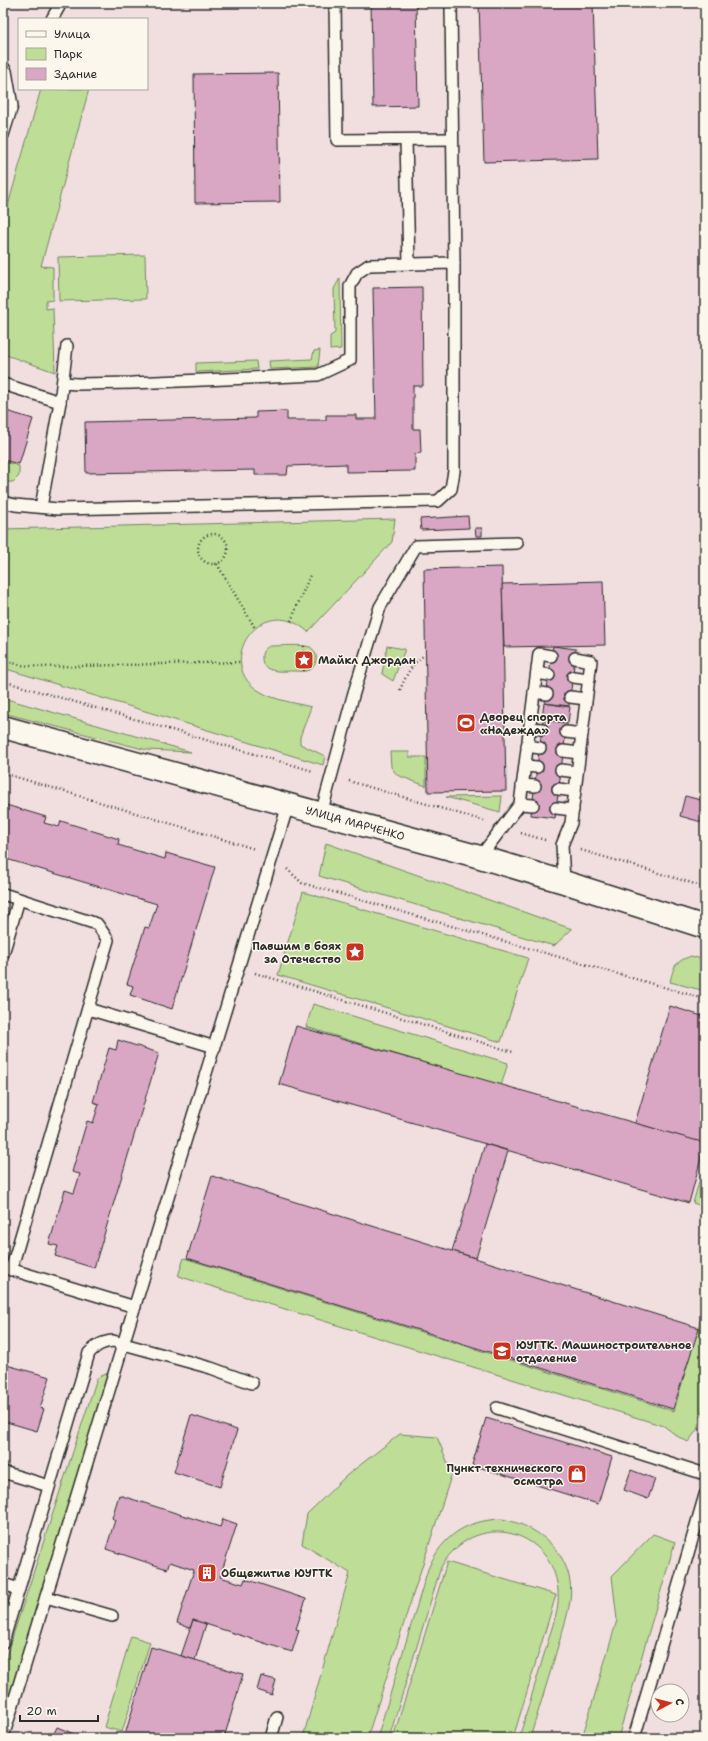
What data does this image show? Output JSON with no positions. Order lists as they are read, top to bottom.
{
  "streets": {
    "street": ["УЛИЦА МАРЧЕНКО"]
  },
  "places": {
    "place": ["Майкл Джордан", "Павшим в боях за Отечество"],
    "sports": ["Дворец спорта «Надежда»"],
    "school or university": ["ЮУГТК. Машиностроительное отделение"],
    "shop": ["Пункт технического осмотра"],
    "building": ["Общежитие ЮУГТК"]
  },
  "legend": ["Улица", "Парк", "Здание"],
  "scale_bar": "20 m",
  "north": "right"
}
